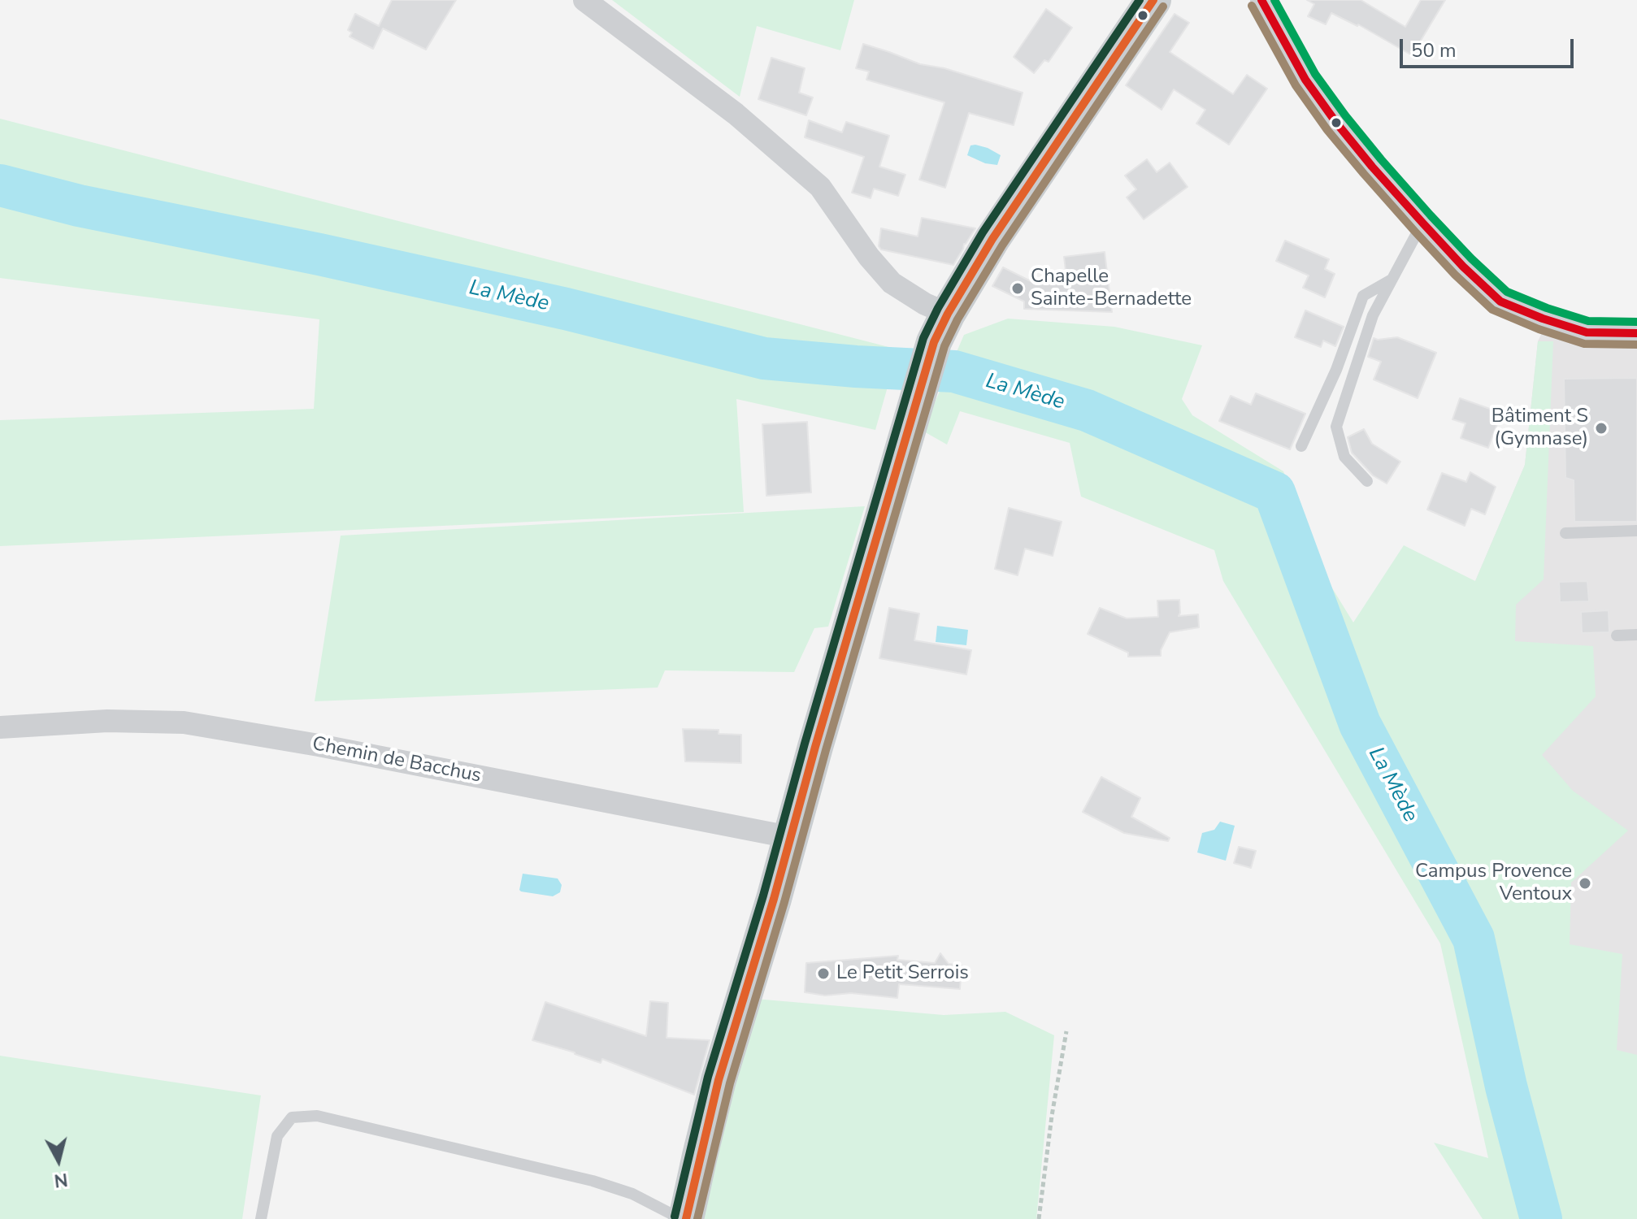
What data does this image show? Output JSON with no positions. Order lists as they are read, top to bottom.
{
  "streets": {
    "street": ["Chemin de Bacchus"]
  },
  "water": ["La Mède"],
  "places": [
    "Chapelle Sainte-Bernadette",
    "Bâtiment S (Gymnase)",
    "Campus Provence Ventoux",
    "Le Petit Serrois"
  ],
  "scale_bar": "50 m",
  "north": "bottom"
}
